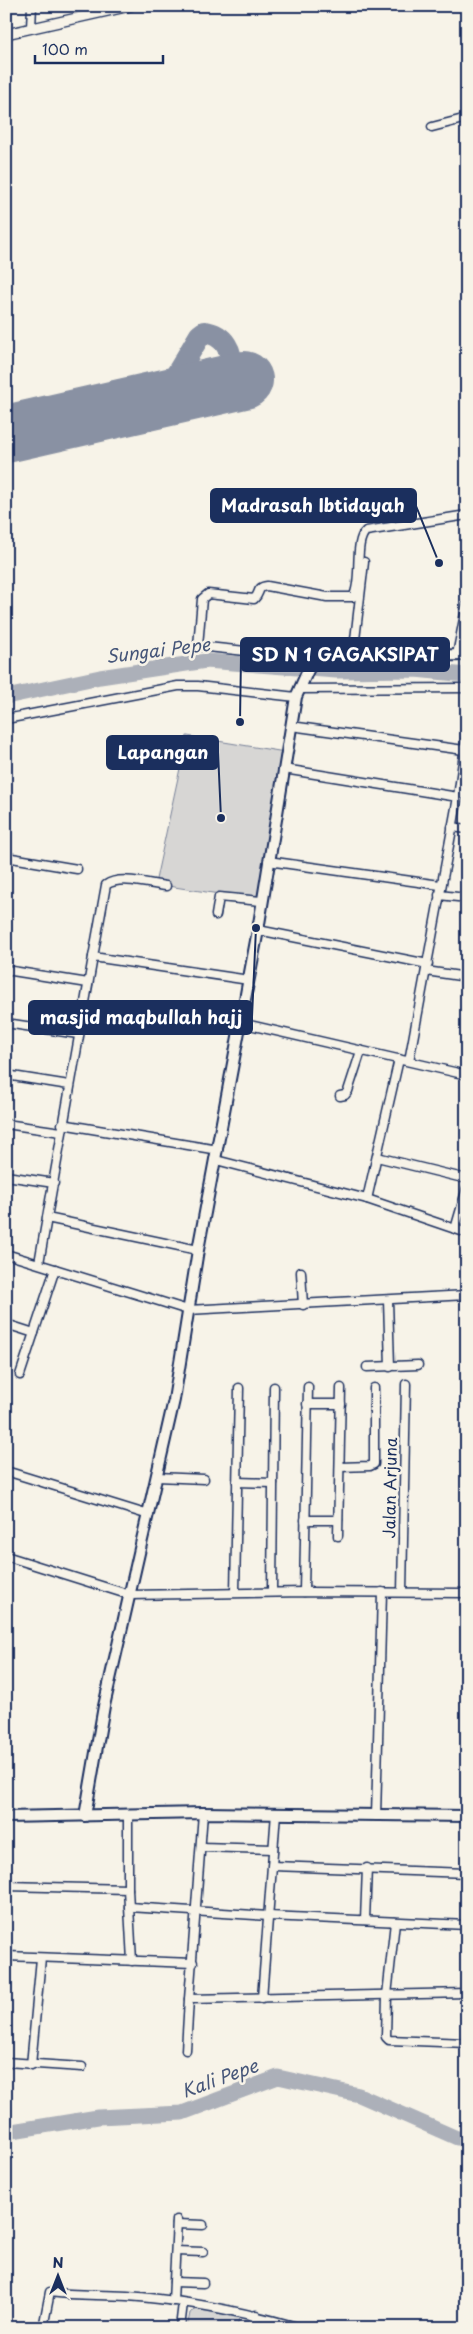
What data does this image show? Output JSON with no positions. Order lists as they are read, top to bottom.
{
  "streets": {
    "street": ["Jalan Arjuna"]
  },
  "water": ["Sungai Pepe", "Kali Pepe"],
  "places": [
    "Madrasah Ibtidayah",
    "SD N 1 GAGAKSIPAT",
    "Lapangan",
    "masjid maqbullah hajj"
  ],
  "scale_bar": "100 m",
  "north": "top"
}
